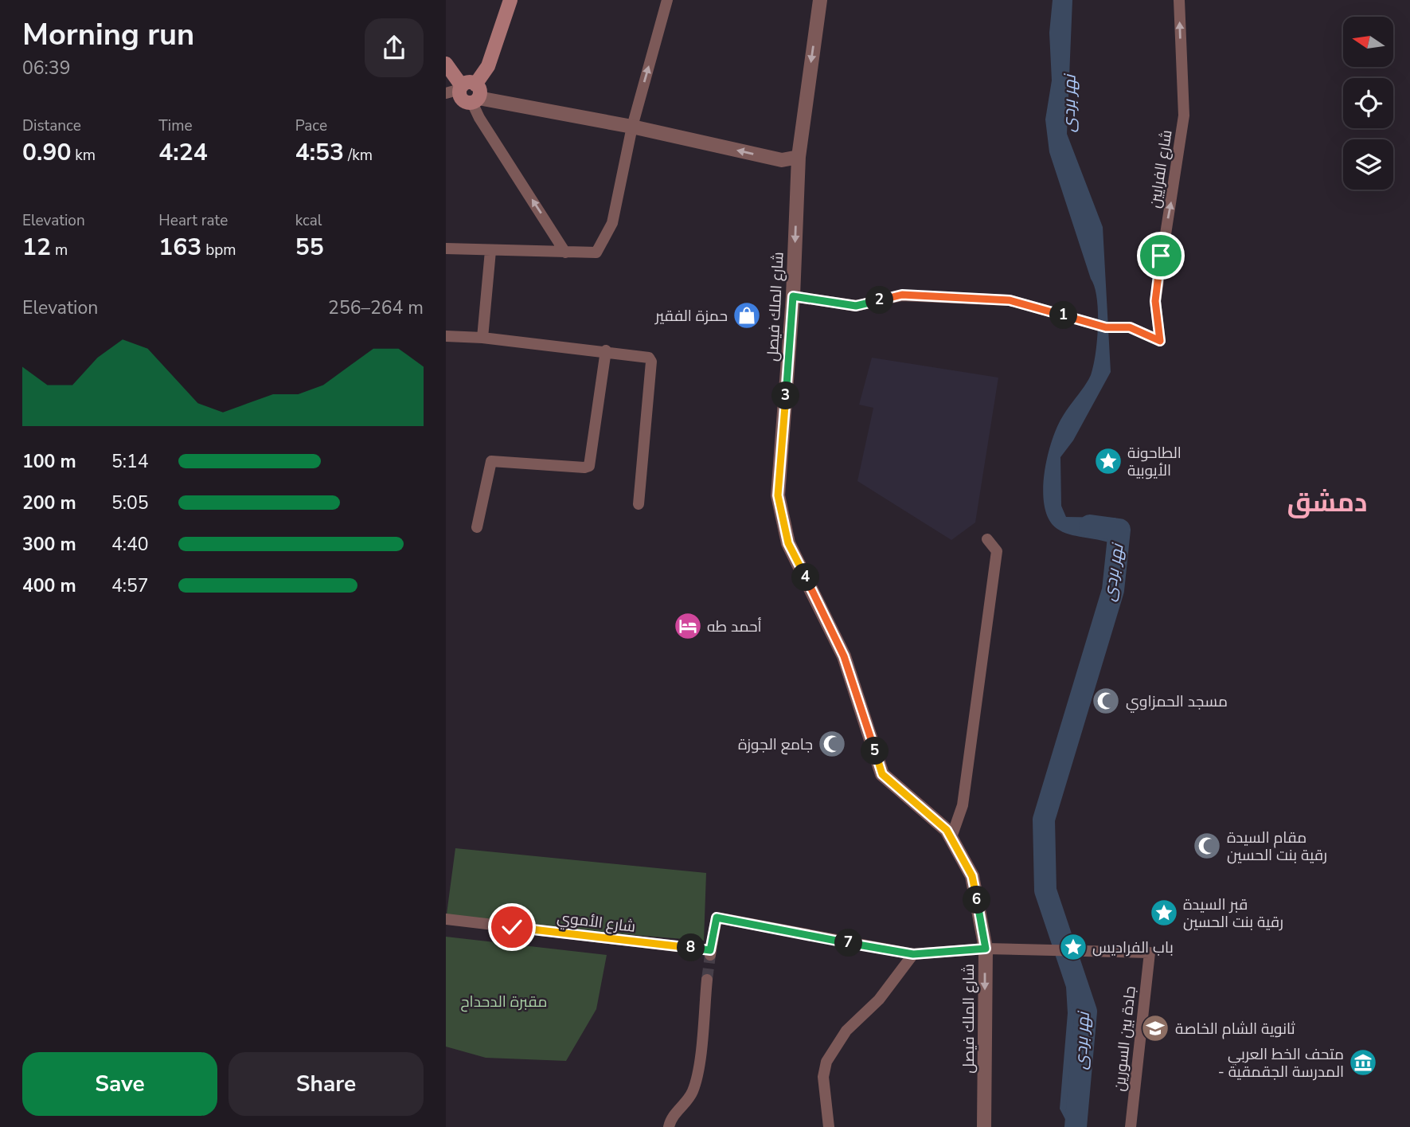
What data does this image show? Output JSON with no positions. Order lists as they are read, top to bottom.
{
  "streets": {
    "street": [
      "شارع الفرايين",
      "شارع الملك فيصل",
      "شارع الأموي",
      "جادة بين السورين"
    ]
  },
  "crossings": [
    ["شارع الفرايين", "شارع الملك فيصل"],
    ["شارع الملك فيصل", "جادة بين السورين"]
  ],
  "one_way": ["شارع الملك فيصل"],
  "districts": ["دمشق"],
  "water": ["نهر بردى"],
  "parks": ["مقبرة الدحداح"],
  "places": {
    "shop": ["حمزة الفقير"],
    "place": ["الطاحونة الأيوبية", "قبر السيدة رقية بنت الحسين", "باب الفراديس"],
    "hotel": ["أحمد طه"],
    "mosque": ["مسجد الحمزاوي", "جامع الجوزة", "مقام السيدة رقية بنت الحسين"],
    "school or university": ["ثانوية الشام الخاصة"],
    "museum": ["متحف الخط العربي - المدرسة الجقمقية"]
  },
  "north": "left",
  "page": {
    "heading": ["Morning run", "06:39"],
    "stats": [
      ["Distance", "0.90 km"],
      ["Time", "4:24"],
      ["Pace", "4:53 /km"],
      ["Elevation", "12 m"],
      ["Heart rate", "163 bpm"],
      ["kcal", "55"]
    ],
    "chart": ["Elevation", "256–264 m"],
    "pins": [
      "2",
      "1",
      "3",
      "4",
      "5",
      "6",
      "7",
      "8"
    ],
    "list": [
      {
        "name": "100 m",
        "note": "5:14"
      },
      {
        "name": "200 m",
        "note": "5:05"
      },
      {
        "name": "300 m",
        "note": "4:40"
      },
      {
        "name": "400 m",
        "note": "4:57"
      }
    ],
    "buttons": ["Save", "Share"]
  }
}
